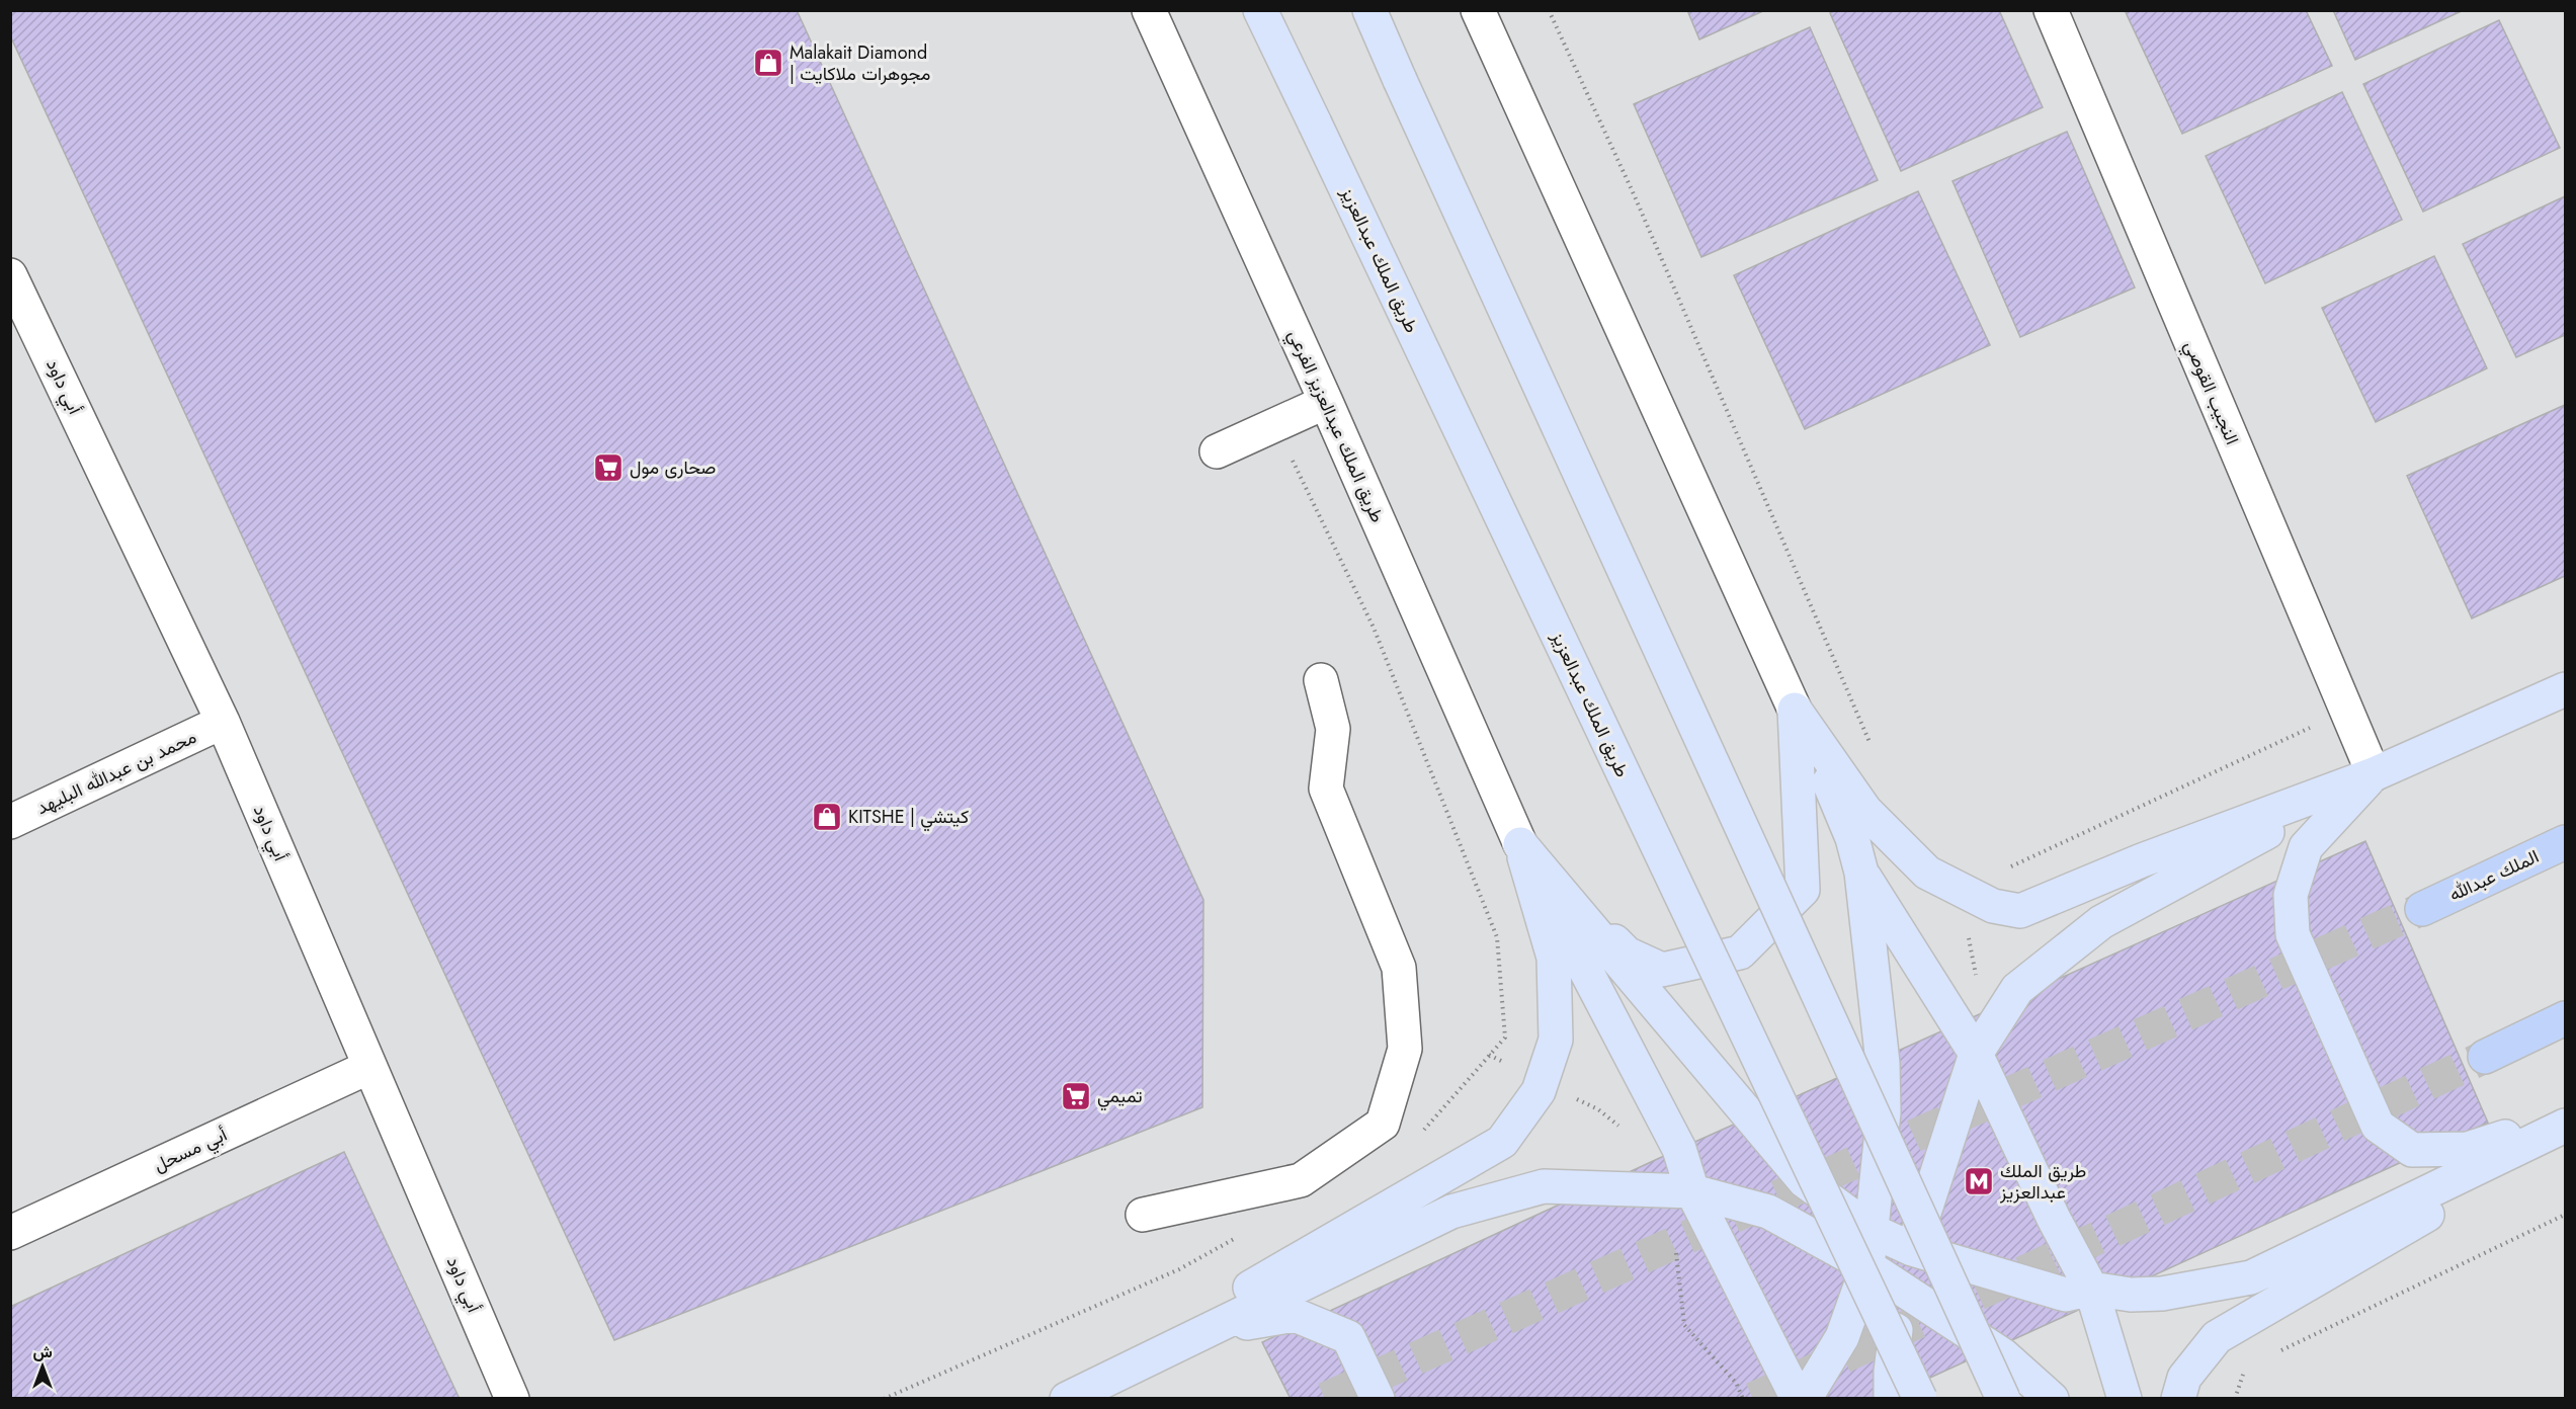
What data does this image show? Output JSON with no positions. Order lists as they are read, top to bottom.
{
  "streets": {
    "highway": ["الملك عبدالله"],
    "main road": ["طريق الملك عبدالعزيز"],
    "street": [
      "أبي داود",
      "النجيب القوصي",
      "طريق الملك عبدالعزيز الفرعي",
      "محمد بن عبدالله البليهد",
      "أبي مسحل"
    ]
  },
  "crossings": [
    ["أبي داود", "محمد بن عبدالله البليهد"],
    ["أبي داود", "أبي مسحل"]
  ],
  "places": {
    "shop": ["Malakait Diamond | مجوهرات ملاكايت", "KITSHE | كيتشي"],
    "supermarket": ["صحارى مول", "تمیمي"],
    "metro station": ["طريق الملك عبدالعزيز"]
  },
  "north": "top"
}
